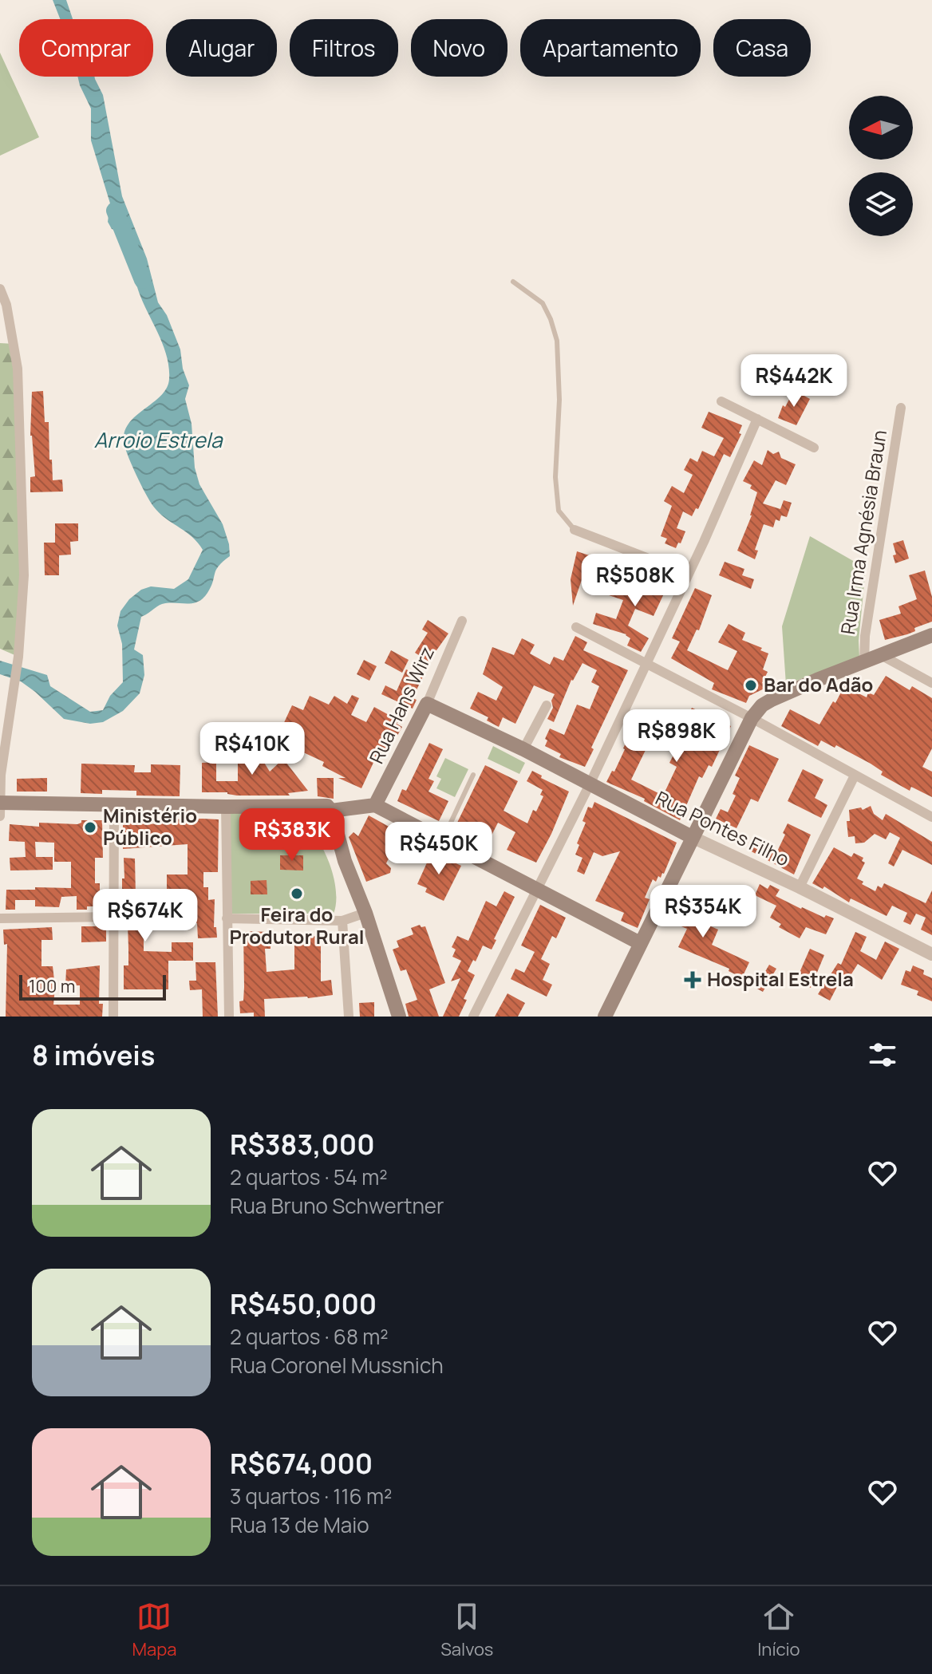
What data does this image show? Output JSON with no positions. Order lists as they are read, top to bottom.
{
  "streets": {
    "main road": ["Rua Hans Wirz", "Rua Pontes Filho"],
    "street": ["Rua Irma Agnésia Braun"]
  },
  "crossings": [
    ["Rua Hans Wirz", "Rua Pontes Filho"]
  ],
  "water": ["Arroio Estrela"],
  "places": {
    "other": ["Bar do Adão", "Ministério Público", "Feira do Produtor Rural"],
    "health": ["Hospital Estrela"]
  },
  "scale_bar": "100 m",
  "north": "left",
  "page": {
    "chip": [
      "Comprar",
      "Alugar",
      "Filtros",
      "Novo",
      "Apartamento",
      "Casa"
    ],
    "price": [
      "R$442K",
      "R$508K",
      "R$898K",
      "R$410K",
      "R$383K",
      "R$450K",
      "R$354K",
      "R$674K"
    ],
    "scale": "100 m",
    "heading": "8 imóveis",
    "list": [
      {
        "name": "R$383,000",
        "note": "2 quartos · 54 m² · Rua Bruno Schwertner"
      },
      {
        "name": "R$450,000",
        "note": "2 quartos · 68 m² · Rua Coronel Mussnich"
      },
      {
        "name": "R$674,000",
        "note": "3 quartos · 116 m² · Rua 13 de Maio"
      }
    ],
    "tabs": ["Mapa", "Salvos", "Início"]
  }
}
